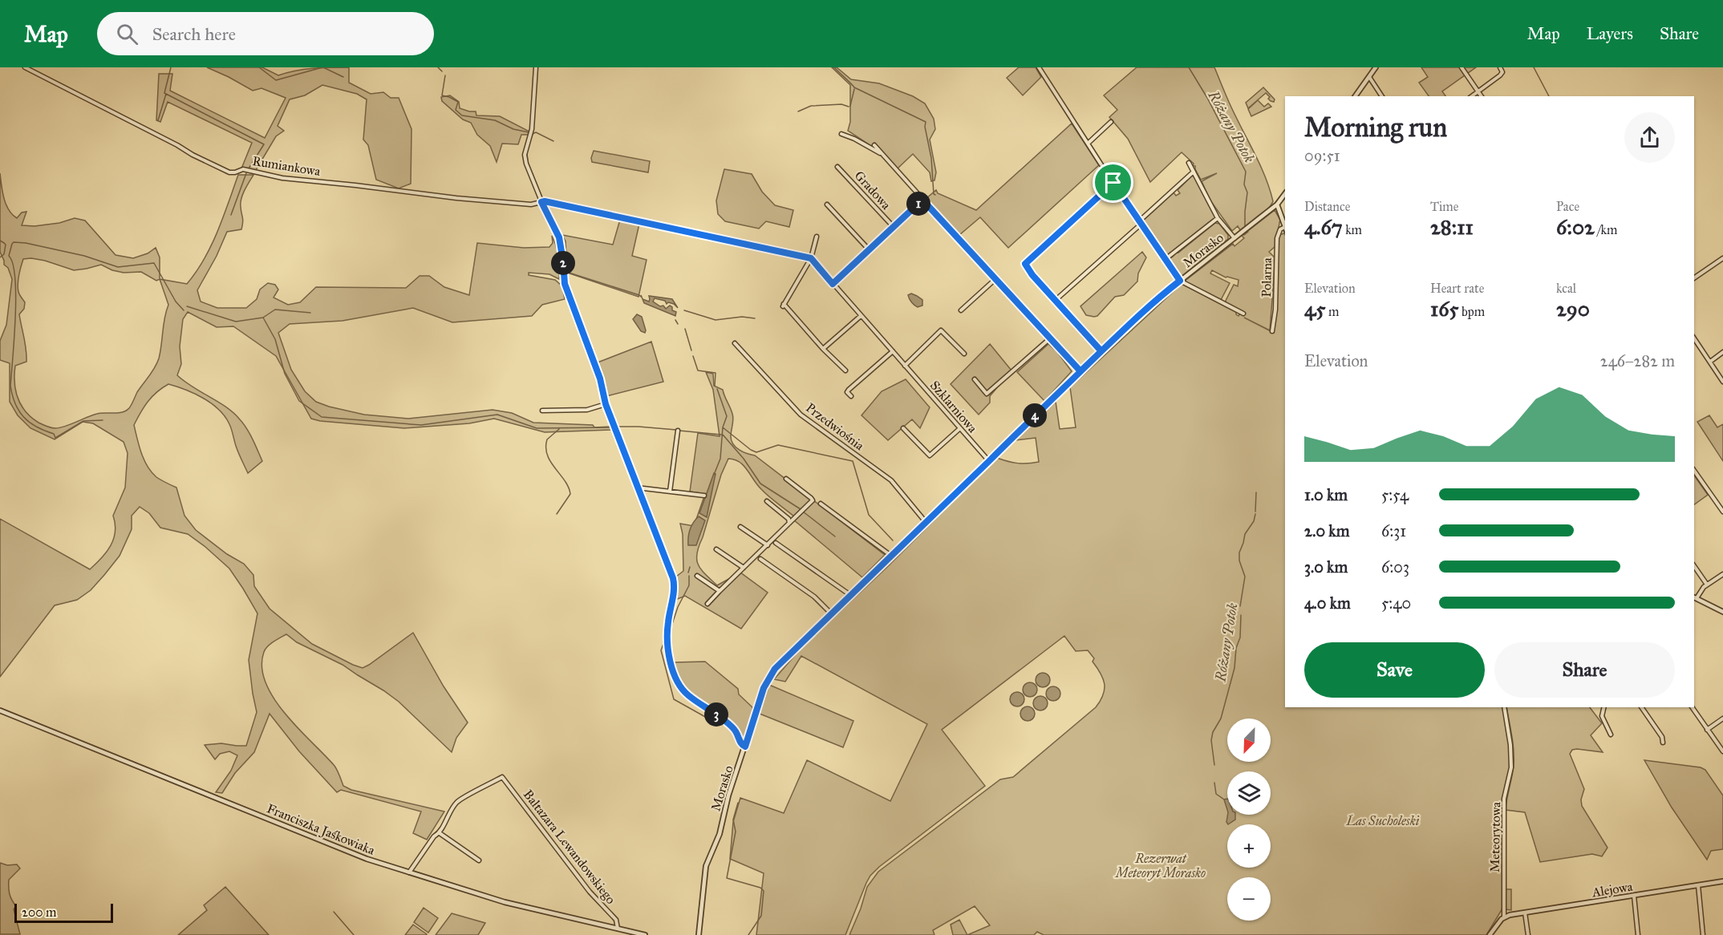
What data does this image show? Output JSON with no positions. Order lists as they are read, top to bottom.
{
  "streets": {
    "street": [
      "Rumiankowa",
      "Gradowa",
      "Morasko",
      "Polarna",
      "Szklarniowa",
      "Przedwiośnia",
      "Franciszka Jaśkowiaka",
      "Meteorytowa",
      "Baltazara Lewandowskiego",
      "Alejowa"
    ]
  },
  "crossings": [
    ["Morasko", "Szklarniowa"],
    ["Morasko", "Przedwiośnia"],
    ["Franciszka Jaśkowiaka", "Baltazara Lewandowskiego"],
    ["Meteorytowa", "Alejowa"]
  ],
  "water": ["Różany Potok"],
  "parks": ["Las Sucholeski", "Rezerwat Meteoryt Morasko"],
  "scale_bar": "200 m",
  "north": "bottom left",
  "page": {
    "header": "Map",
    "search": "Search here",
    "nav": ["Map", "Layers", "Share"],
    "heading": ["Morning run", "09:51"],
    "stats": [
      ["Distance", "4.67 km"],
      ["Time", "28:11"],
      ["Pace", "6:02 /km"],
      ["Elevation", "45 m"],
      ["Heart rate", "165 bpm"],
      ["kcal", "290"]
    ],
    "pins": [
      "1",
      "2",
      "4",
      "3"
    ],
    "chart": ["Elevation", "246–282 m"],
    "list": [
      {
        "name": "1.0 km",
        "note": "5:54"
      },
      {
        "name": "2.0 km",
        "note": "6:31"
      },
      {
        "name": "3.0 km",
        "note": "6:03"
      },
      {
        "name": "4.0 km",
        "note": "5:40"
      }
    ],
    "buttons": ["Save", "Share"],
    "map_buttons": ["+", "−"],
    "scale": "200 m"
  }
}
